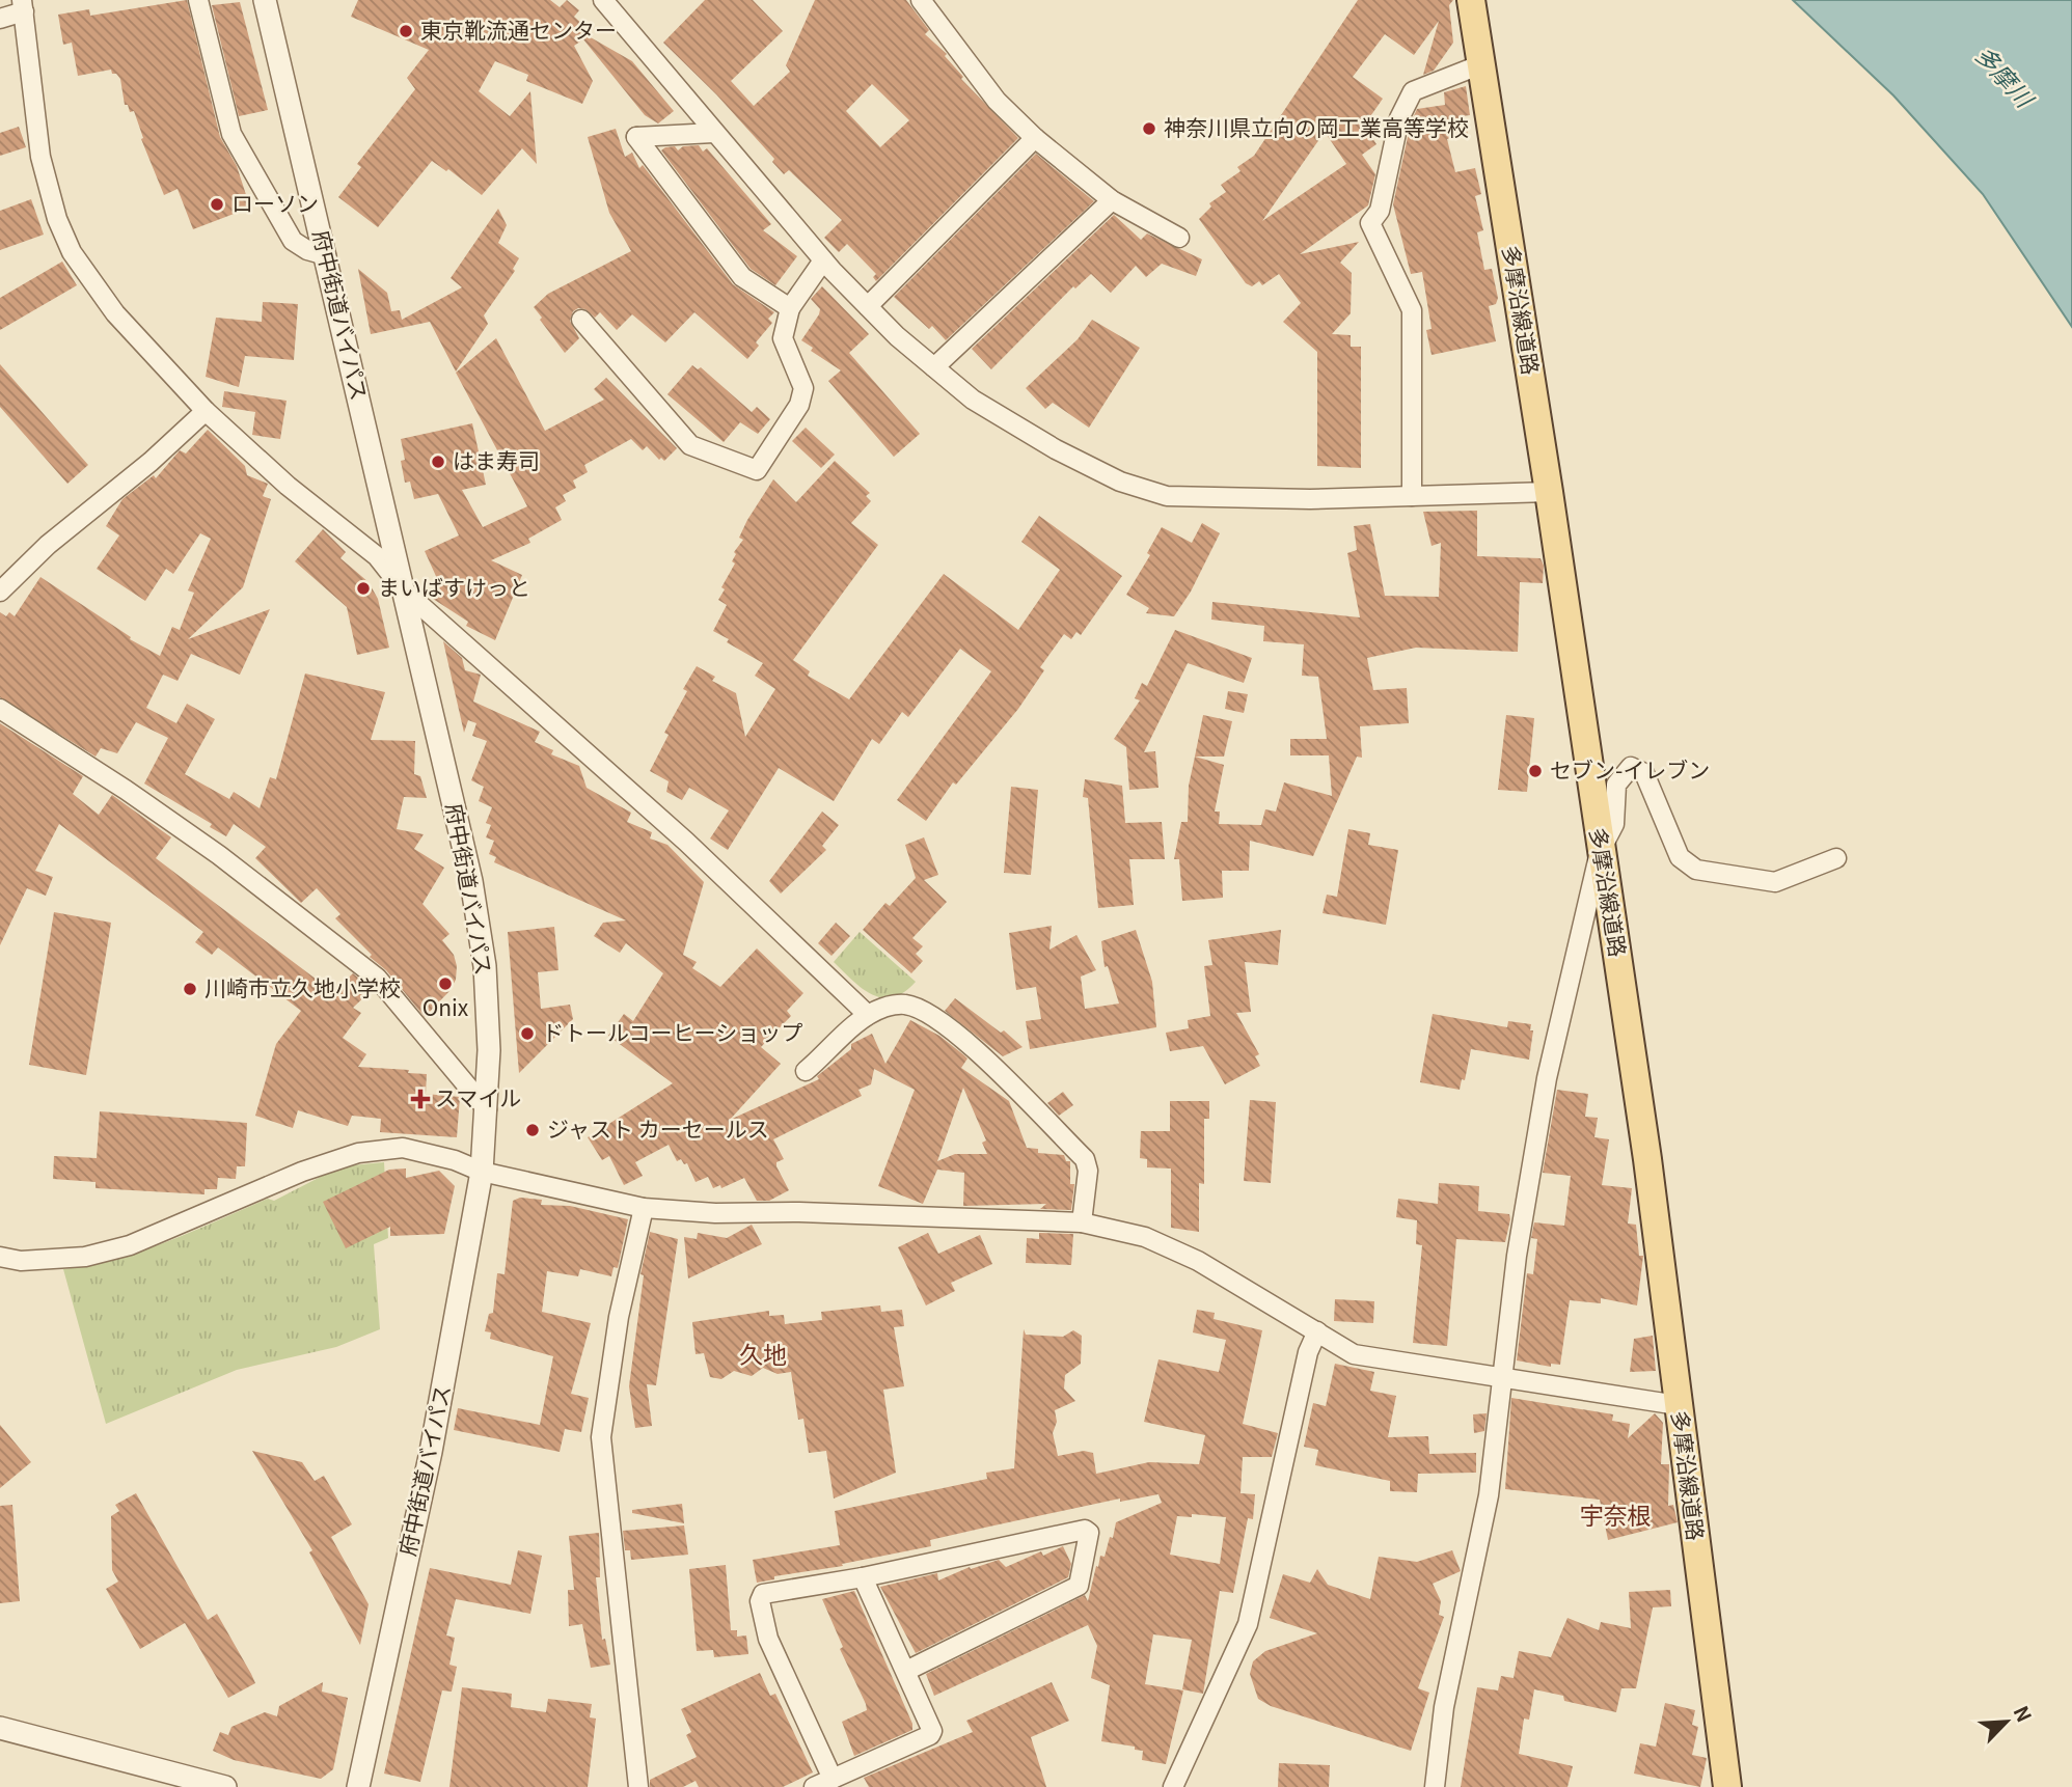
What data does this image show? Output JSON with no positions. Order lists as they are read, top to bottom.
{
  "streets": {
    "main road": ["多摩沿線道路"],
    "street": ["府中街道バイパス"]
  },
  "districts": ["久地", "宇奈根"],
  "water": ["多摩川"],
  "places": {
    "other": [
      "東京靴流通センター",
      "神奈川県立向の岡工業高等学校",
      "ローソン",
      "はま寿司",
      "まいばすけっと",
      "セブン-イレブン",
      "Onix",
      "川崎市立久地小学校",
      "ドトールコーヒーショップ",
      "ジャスト カーセールス"
    ],
    "health": ["スマイル"]
  },
  "north": "top right"
}
